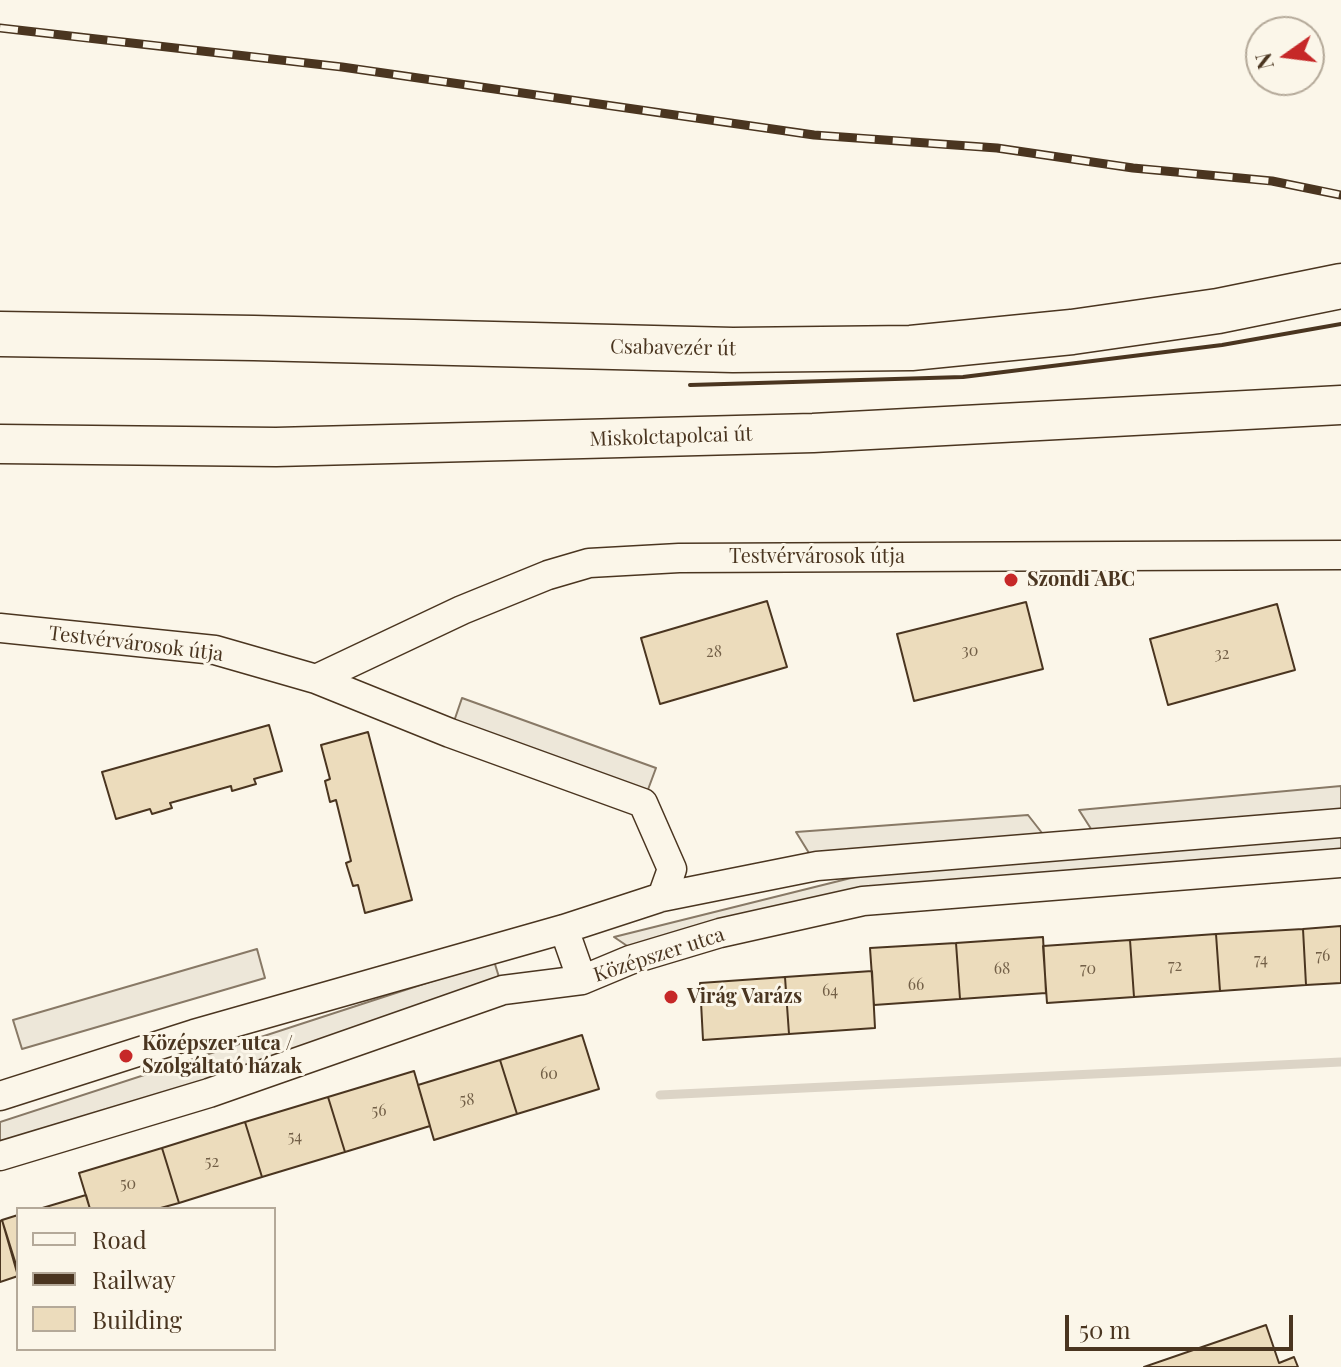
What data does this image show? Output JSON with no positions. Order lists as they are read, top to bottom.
{
  "streets": {
    "main road": ["Csabavezér út"],
    "street": ["Miskolctapolcai út", "Testvérvárosok útja", "Középszer utca"]
  },
  "places": ["Szondi ABC", "Virág Varázs", "Középszer utca / Szolgáltató házak"],
  "house_numbers": [
    "30",
    "28",
    "32",
    "76",
    "74",
    "72",
    "68",
    "70",
    "66",
    "64",
    "60",
    "58",
    "56",
    "54",
    "52",
    "50"
  ],
  "legend": ["Road", "Railway", "Building"],
  "scale_bar": "50 m",
  "north": "left"
}
